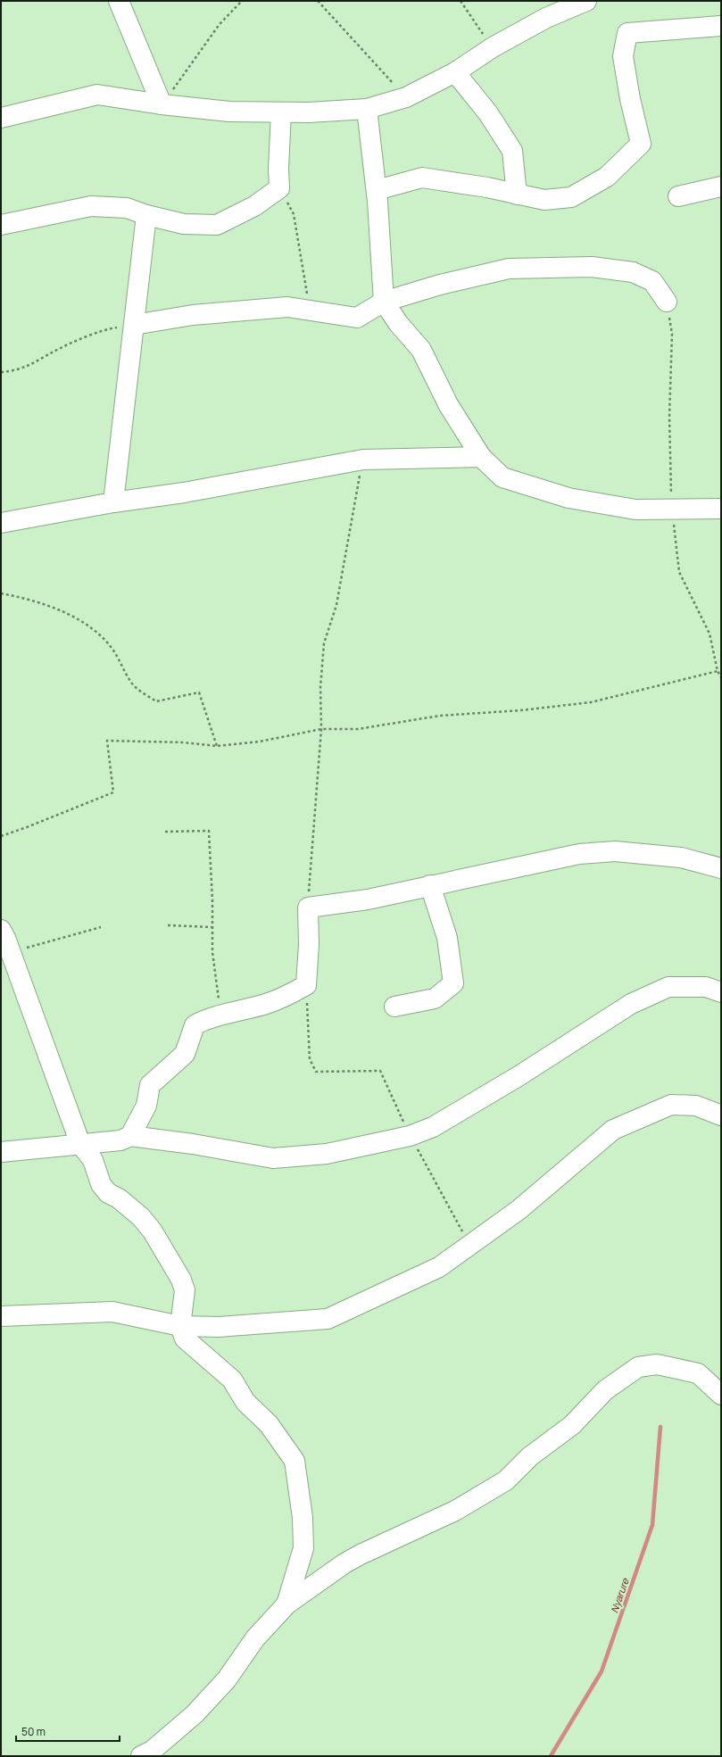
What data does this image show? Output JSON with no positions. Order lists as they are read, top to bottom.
{
  "water": ["Nyarure"],
  "scale_bar": "50 m"
}
